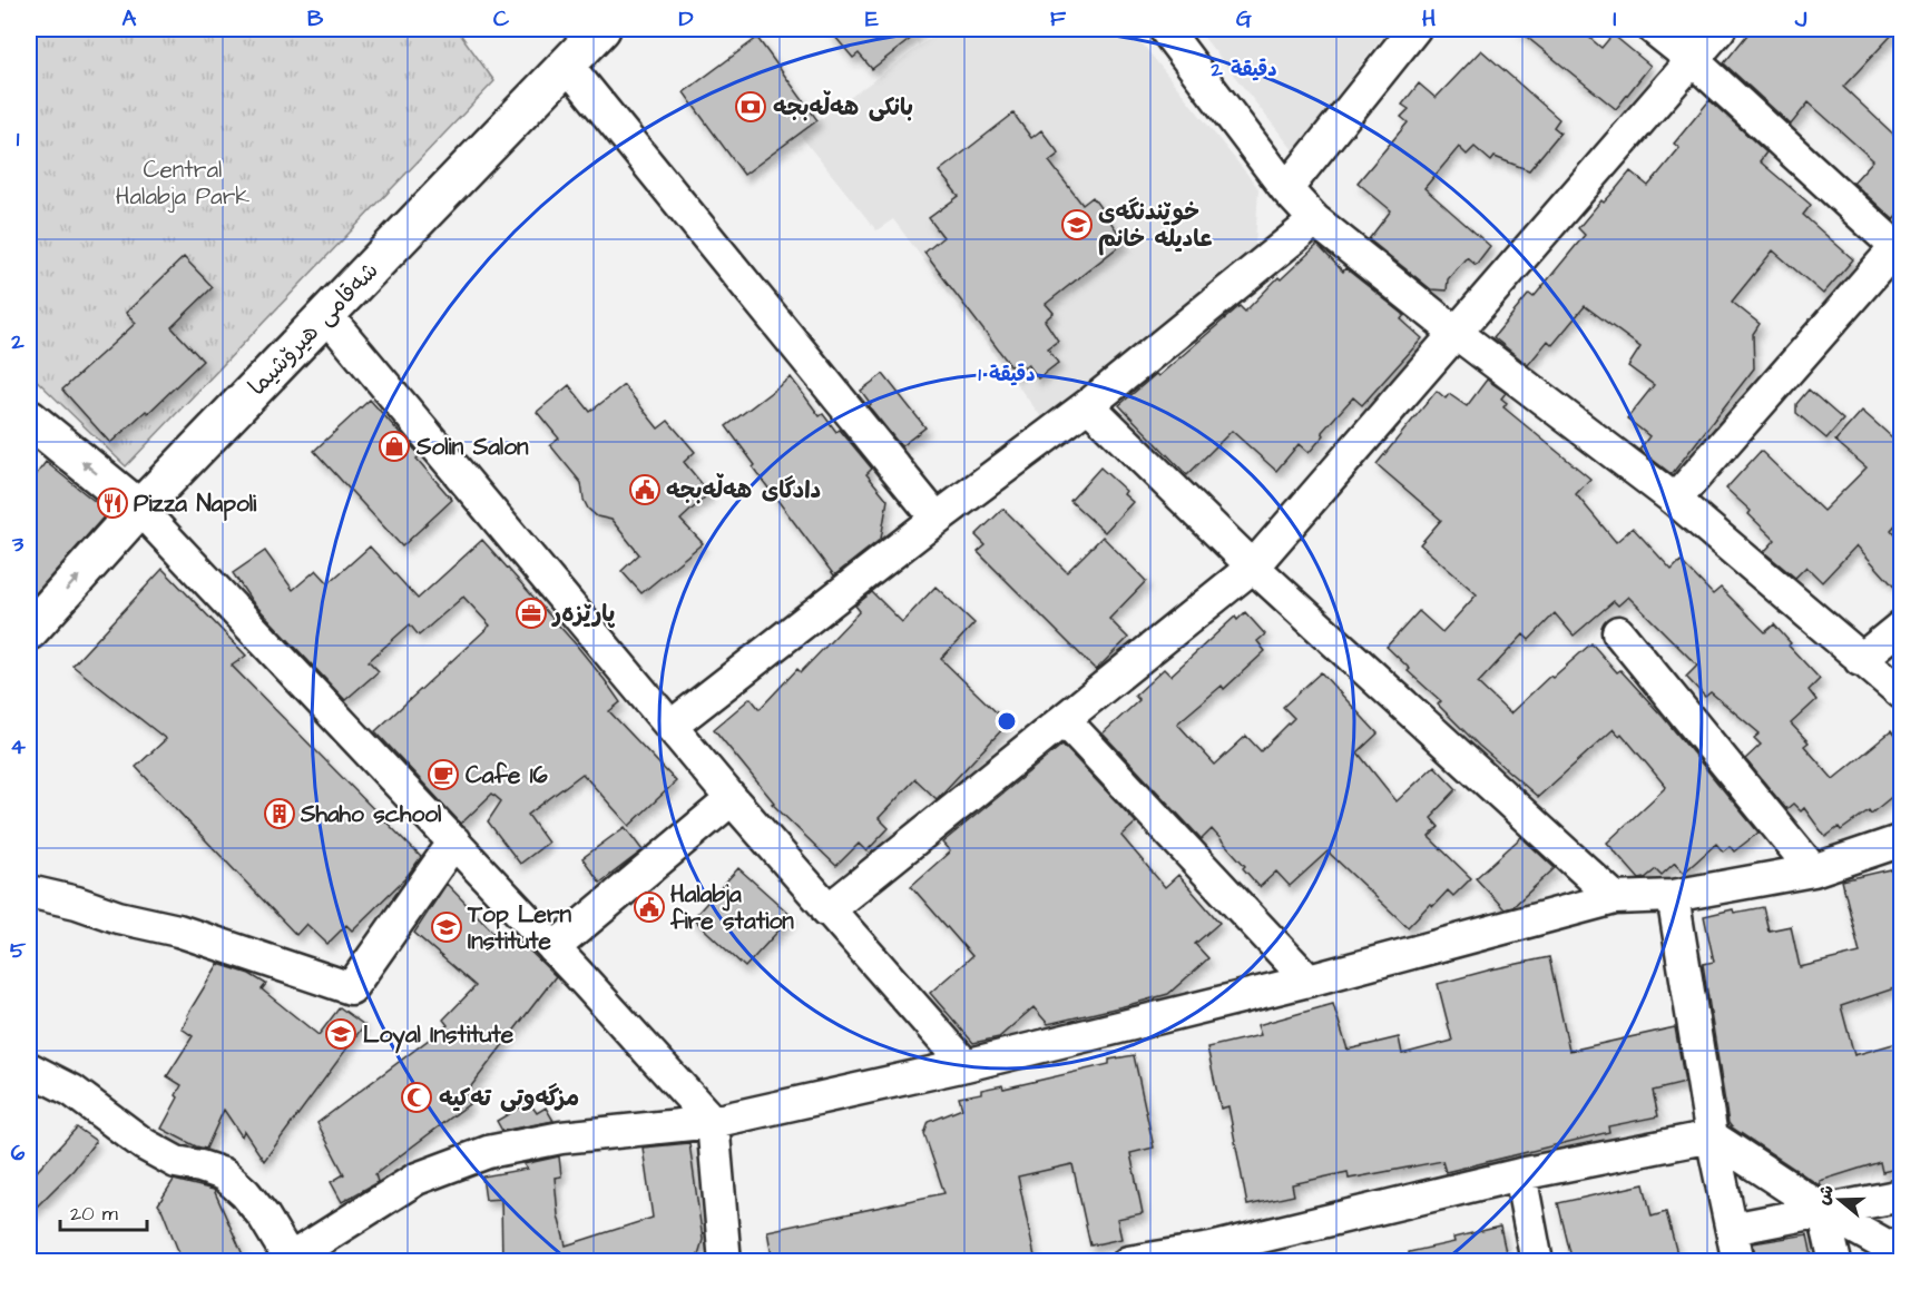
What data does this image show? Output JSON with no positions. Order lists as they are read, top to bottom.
{
  "streets": {
    "main road": ["شەقامی هیرۆشیما"]
  },
  "parks": ["Central Halabja Park"],
  "places": {
    "bank": ["بانکی هەڵەبجە"],
    "school or university": ["خوێندنگەی عادیلە خانم", "Top Lern Institute", "Loyal Institute"],
    "shop": ["Solin Salon"],
    "public building": ["دادگای هەڵەبجە", "Halabja fire station"],
    "restaurant": ["Pizza Napoli"],
    "office": ["پارێزەر"],
    "cafe": ["Cafe 16"],
    "building": ["Shaho school"],
    "mosque": ["مزگەوتی تەکیە"]
  },
  "scale_bar": "20 m",
  "north": "left",
  "grid": {
    "columns": [
      "A",
      "B",
      "C",
      "D",
      "E",
      "F",
      "G",
      "H",
      "I",
      "J"
    ],
    "rows": [
      "1",
      "2",
      "3",
      "4",
      "5",
      "6"
    ]
  },
  "rings": ["2 دقيقة", "1 دقيقة"]
}
